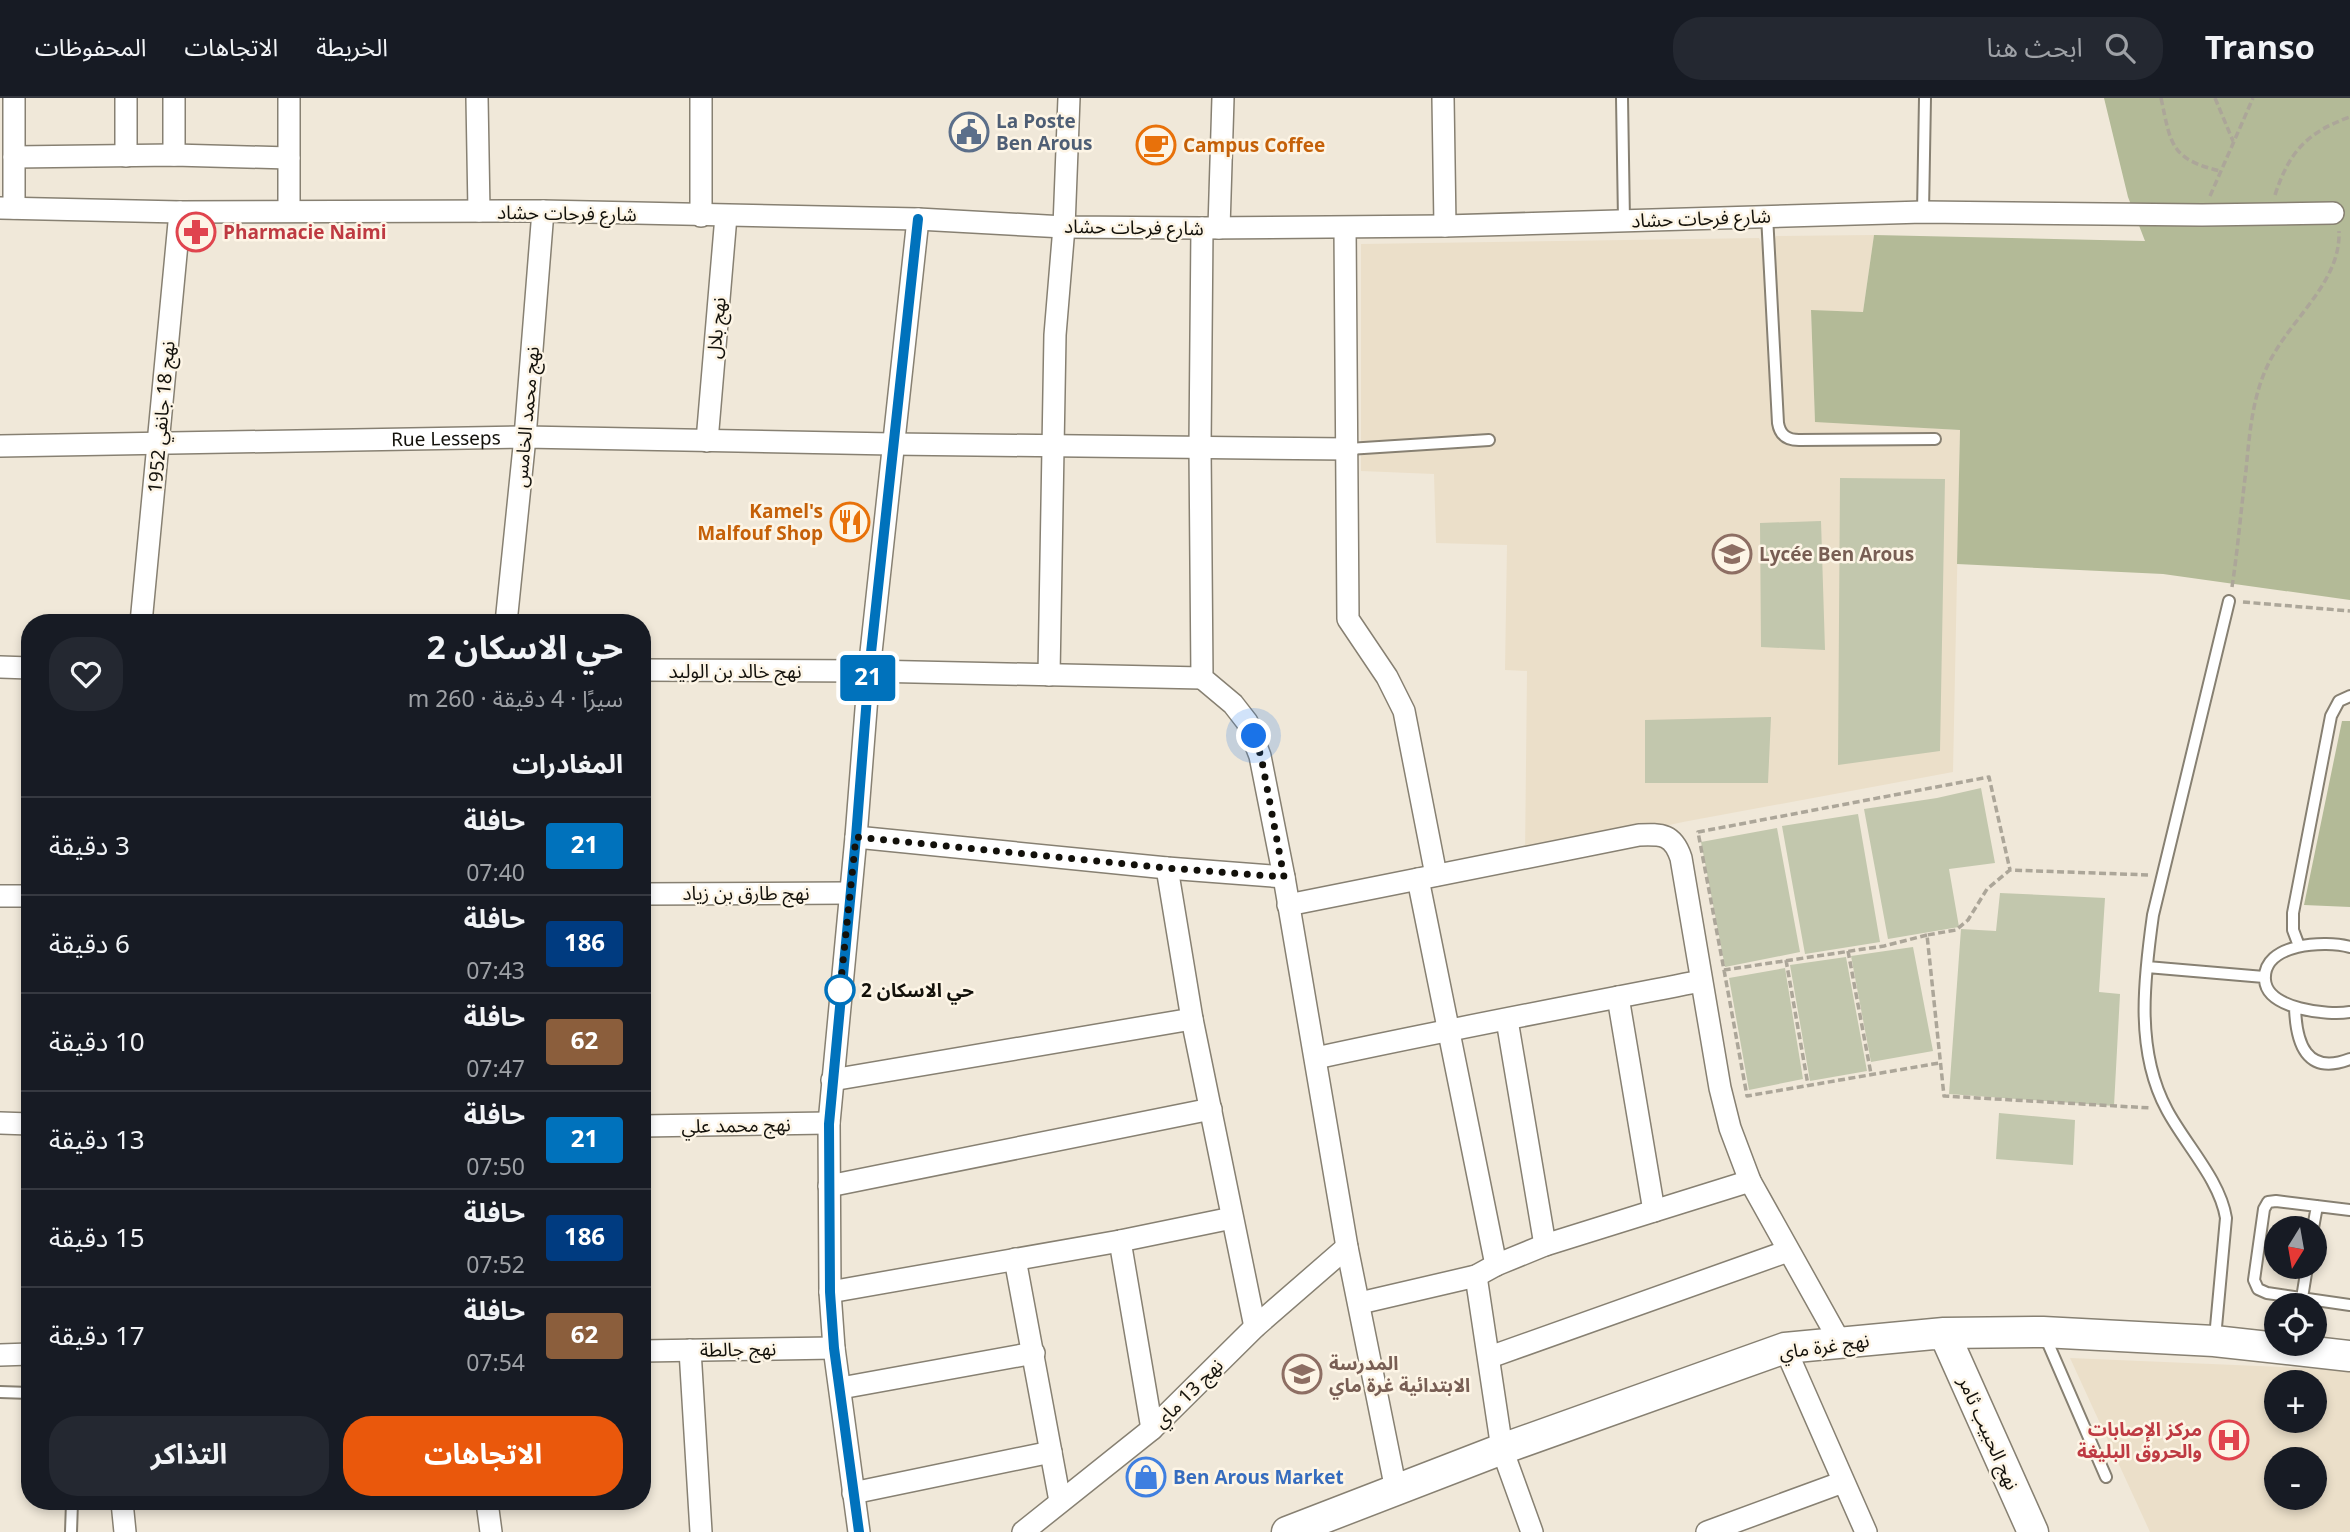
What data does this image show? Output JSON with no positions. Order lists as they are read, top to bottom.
{
  "streets": {
    "street": [
      "شارع فرحات حشاد",
      "نهج بلال",
      "نهج 18 جانفي 1952",
      "نهج محمد الخامس",
      "Rue Lesseps",
      "نهج خالد بن الوليد",
      "نهج طارق بن زياد",
      "نهج محمد علي",
      "نهج غرة ماي",
      "نهج جالطة",
      "نهج 13 ماي",
      "نهج الحبيب ثامر"
    ]
  },
  "crossings": [
    ["شارع فرحات حشاد", "نهج بلال"],
    ["شارع فرحات حشاد", "نهج 18 جانفي 1952"],
    ["شارع فرحات حشاد", "نهج محمد الخامس"],
    ["نهج بلال", "Rue Lesseps"],
    ["نهج 18 جانفي 1952", "Rue Lesseps"],
    ["نهج محمد الخامس", "Rue Lesseps"],
    ["نهج غرة ماي", "نهج الحبيب ثامر"]
  ],
  "places": {
    "public building": ["La Poste Ben Arous"],
    "cafe": ["Campus Coffee"],
    "pharmacy": ["Pharmacie Naimi"],
    "restaurant": ["Kamel's Malfouf Shop"],
    "school or university": ["Lycée Ben Arous", "المدرسة الابتدائية غرة ماي"],
    "other": ["حي الاسكان 2"],
    "hospital": ["مركز الإصابات والحروق البليغة"],
    "shop": ["Ben Arous Market"]
  },
  "lines": ["bus line 21"],
  "north": "bottom",
  "page": {
    "header": "Transo",
    "search": "ابحث هنا",
    "nav": ["الخريطة", "الاتجاهات", "المحفوظات"],
    "on_map": "21",
    "heading": [
      ["حي الاسكان 2", "سيرًا · 4 دقيقة · 260 m"],
      "المغادرات"
    ],
    "list": [
      {
        "mark": "21",
        "name": "حافلة",
        "note": "07:40",
        "value": "3 دقيقة"
      },
      {
        "mark": "186",
        "name": "حافلة",
        "note": "07:43",
        "value": "6 دقيقة"
      },
      {
        "mark": "62",
        "name": "حافلة",
        "note": "07:47",
        "value": "10 دقيقة"
      },
      {
        "mark": "21",
        "name": "حافلة",
        "note": "07:50",
        "value": "13 دقيقة"
      },
      {
        "mark": "186",
        "name": "حافلة",
        "note": "07:52",
        "value": "15 دقيقة"
      },
      {
        "mark": "62",
        "name": "حافلة",
        "note": "07:54",
        "value": "17 دقيقة"
      }
    ],
    "map_buttons": ["+", "−"],
    "buttons": ["الاتجاهات", "التذاكر"]
  }
}
